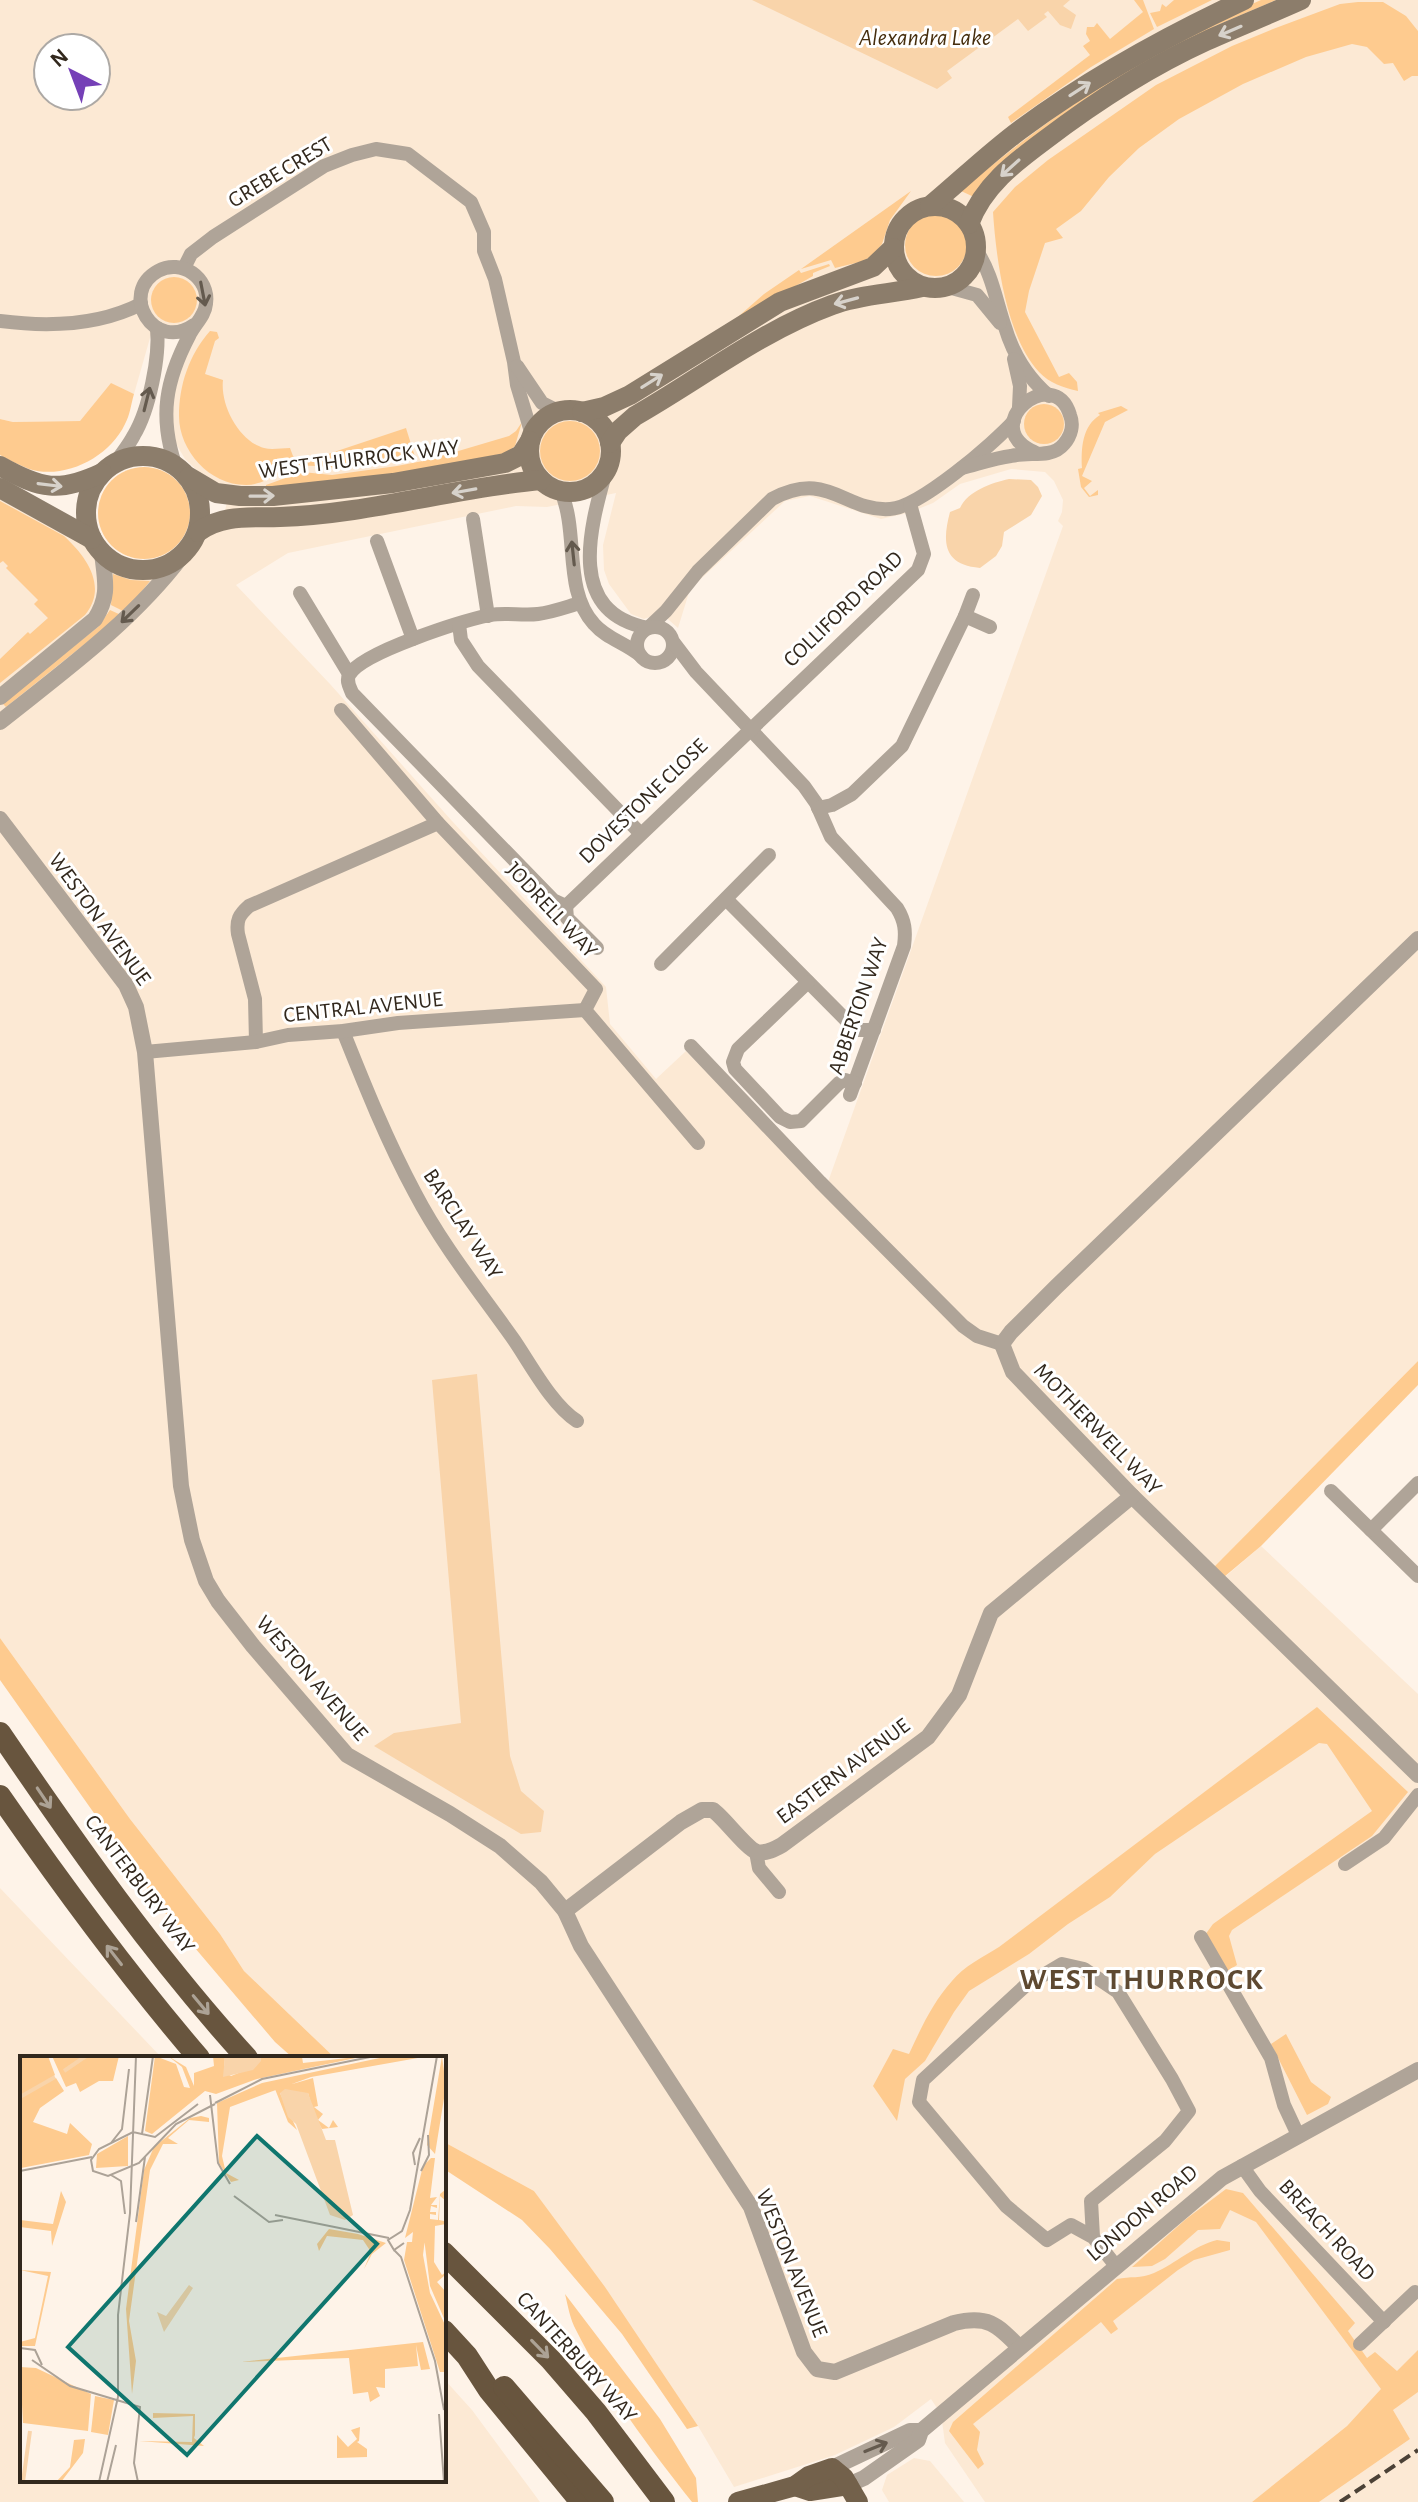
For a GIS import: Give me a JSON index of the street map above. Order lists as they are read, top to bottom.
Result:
{
  "streets": {
    "highway": ["CANTERBURY WAY"],
    "main road": ["WEST THURROCK WAY", "LONDON ROAD"],
    "street": [
      "GREBE CREST",
      "COLLIFORD ROAD",
      "DOVESTONE CLOSE",
      "JODRELL WAY",
      "WESTON AVENUE",
      "ABBERTON WAY",
      "CENTRAL AVENUE",
      "BARCLAY WAY",
      "MOTHERWELL WAY",
      "EASTERN AVENUE",
      "BREACH ROAD"
    ]
  },
  "crossings": [
    ["GREBE CREST", "WEST THURROCK WAY"],
    ["COLLIFORD ROAD", "DOVESTONE CLOSE"],
    ["COLLIFORD ROAD", "ABBERTON WAY"],
    ["DOVESTONE CLOSE", "ABBERTON WAY"],
    ["JODRELL WAY", "CENTRAL AVENUE"],
    ["WESTON AVENUE", "CENTRAL AVENUE"],
    ["WESTON AVENUE", "LONDON ROAD"],
    ["CENTRAL AVENUE", "BARCLAY WAY"],
    ["MOTHERWELL WAY", "EASTERN AVENUE"],
    ["LONDON ROAD", "BREACH ROAD"]
  ],
  "districts": ["WEST THURROCK"],
  "water": ["Alexandra Lake"],
  "north": "top left"
}
